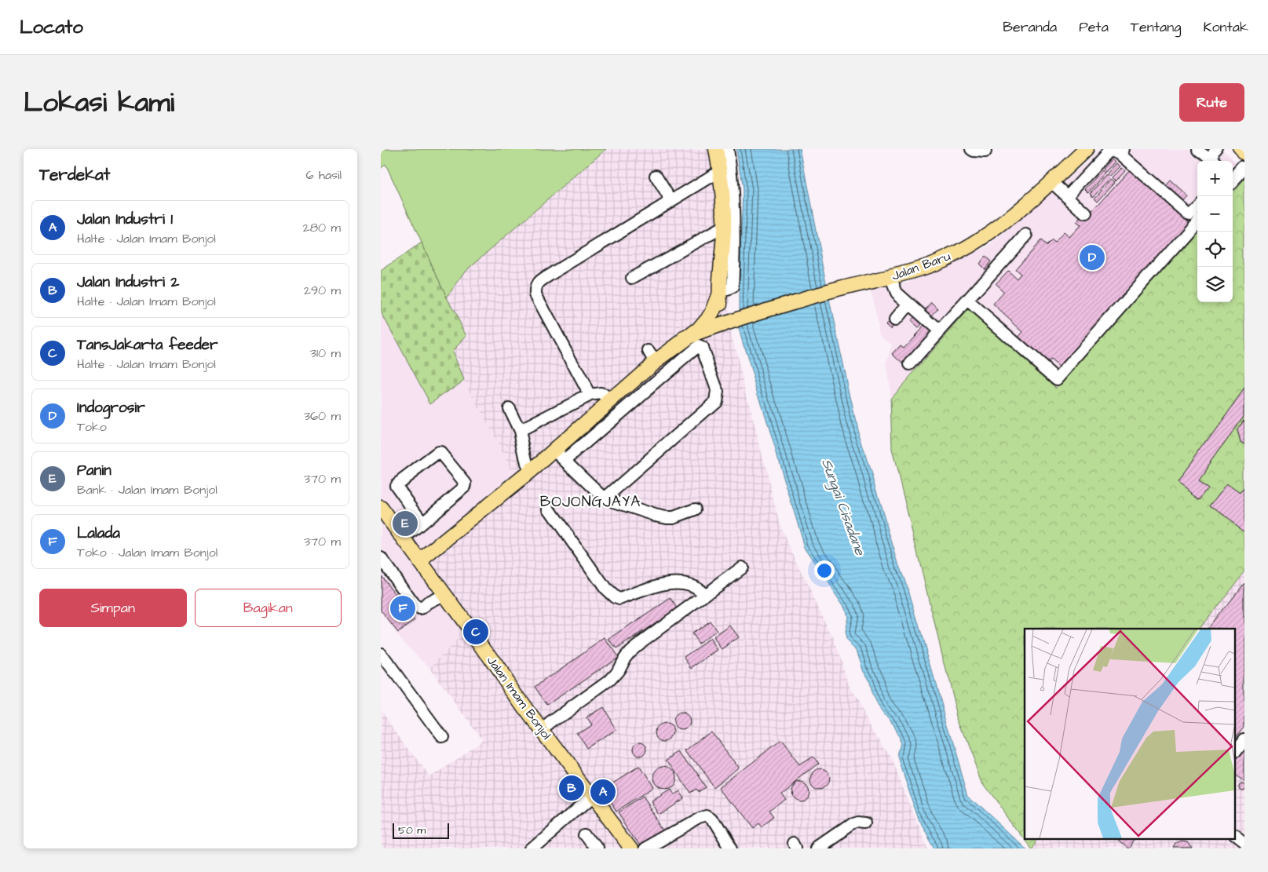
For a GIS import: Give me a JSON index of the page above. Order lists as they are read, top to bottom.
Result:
{
  "streets": {
    "main road": ["Jalan Baru", "Jalan Imam Bonjol"]
  },
  "districts": ["BOJONGJAYA"],
  "water": ["Sungai Cisadane"],
  "scale_bar": "50 m",
  "page": {
    "header": "Locato",
    "nav": [
      "Beranda",
      "Peta",
      "Tentang",
      "Kontak"
    ],
    "title": "Lokasi kami",
    "buttons": [
      "Rute",
      ["Simpan", "Bagikan"]
    ],
    "heading": ["Terdekat", "6 hasil"],
    "map_buttons": ["+", "−"],
    "list": [
      {
        "mark": "A",
        "name": "Jalan Industri 1",
        "note": "Halte · Jalan Imam Bonjol",
        "value": "280 m"
      },
      {
        "mark": "B",
        "name": "Jalan Industri 2",
        "note": "Halte · Jalan Imam Bonjol",
        "value": "290 m"
      },
      {
        "mark": "C",
        "name": "TansJakarta feeder",
        "note": "Halte · Jalan Imam Bonjol",
        "value": "310 m"
      },
      {
        "mark": "D",
        "name": "Indogrosir",
        "note": "Toko",
        "value": "360 m"
      },
      {
        "mark": "E",
        "name": "Panin",
        "note": "Bank · Jalan Imam Bonjol",
        "value": "370 m"
      },
      {
        "mark": "F",
        "name": "Lalada",
        "note": "Toko · Jalan Imam Bonjol",
        "value": "370 m"
      }
    ],
    "pins": [
      "D",
      "E",
      "F",
      "C",
      "B",
      "A"
    ],
    "scale": "50 m"
  }
}
